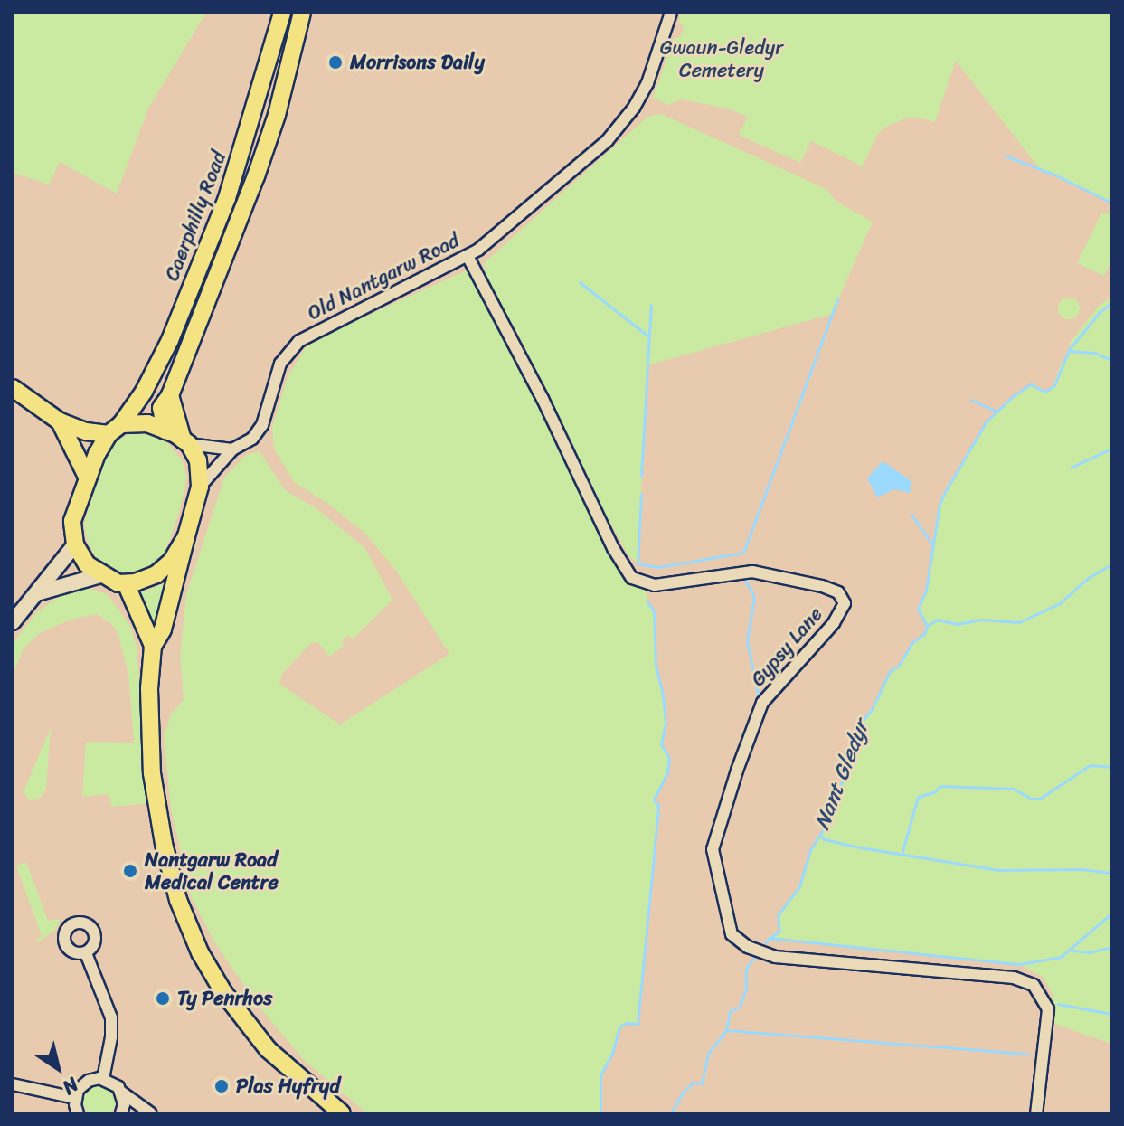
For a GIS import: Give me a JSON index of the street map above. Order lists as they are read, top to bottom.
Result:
{
  "streets": {
    "main road": ["Caerphilly Road"],
    "street": ["Old Nantgarw Road", "Gypsy Lane"]
  },
  "crossings": [
    ["Caerphilly Road", "Old Nantgarw Road"],
    ["Old Nantgarw Road", "Gypsy Lane"]
  ],
  "water": ["Nant Gledyr"],
  "parks": ["Gwaun-Gledyr Cemetery"],
  "places": [
    "Morrisons Daily",
    "Nantgarw Road Medical Centre",
    "Ty Penrhos",
    "Plas Hyfryd"
  ],
  "north": "bottom right"
}
